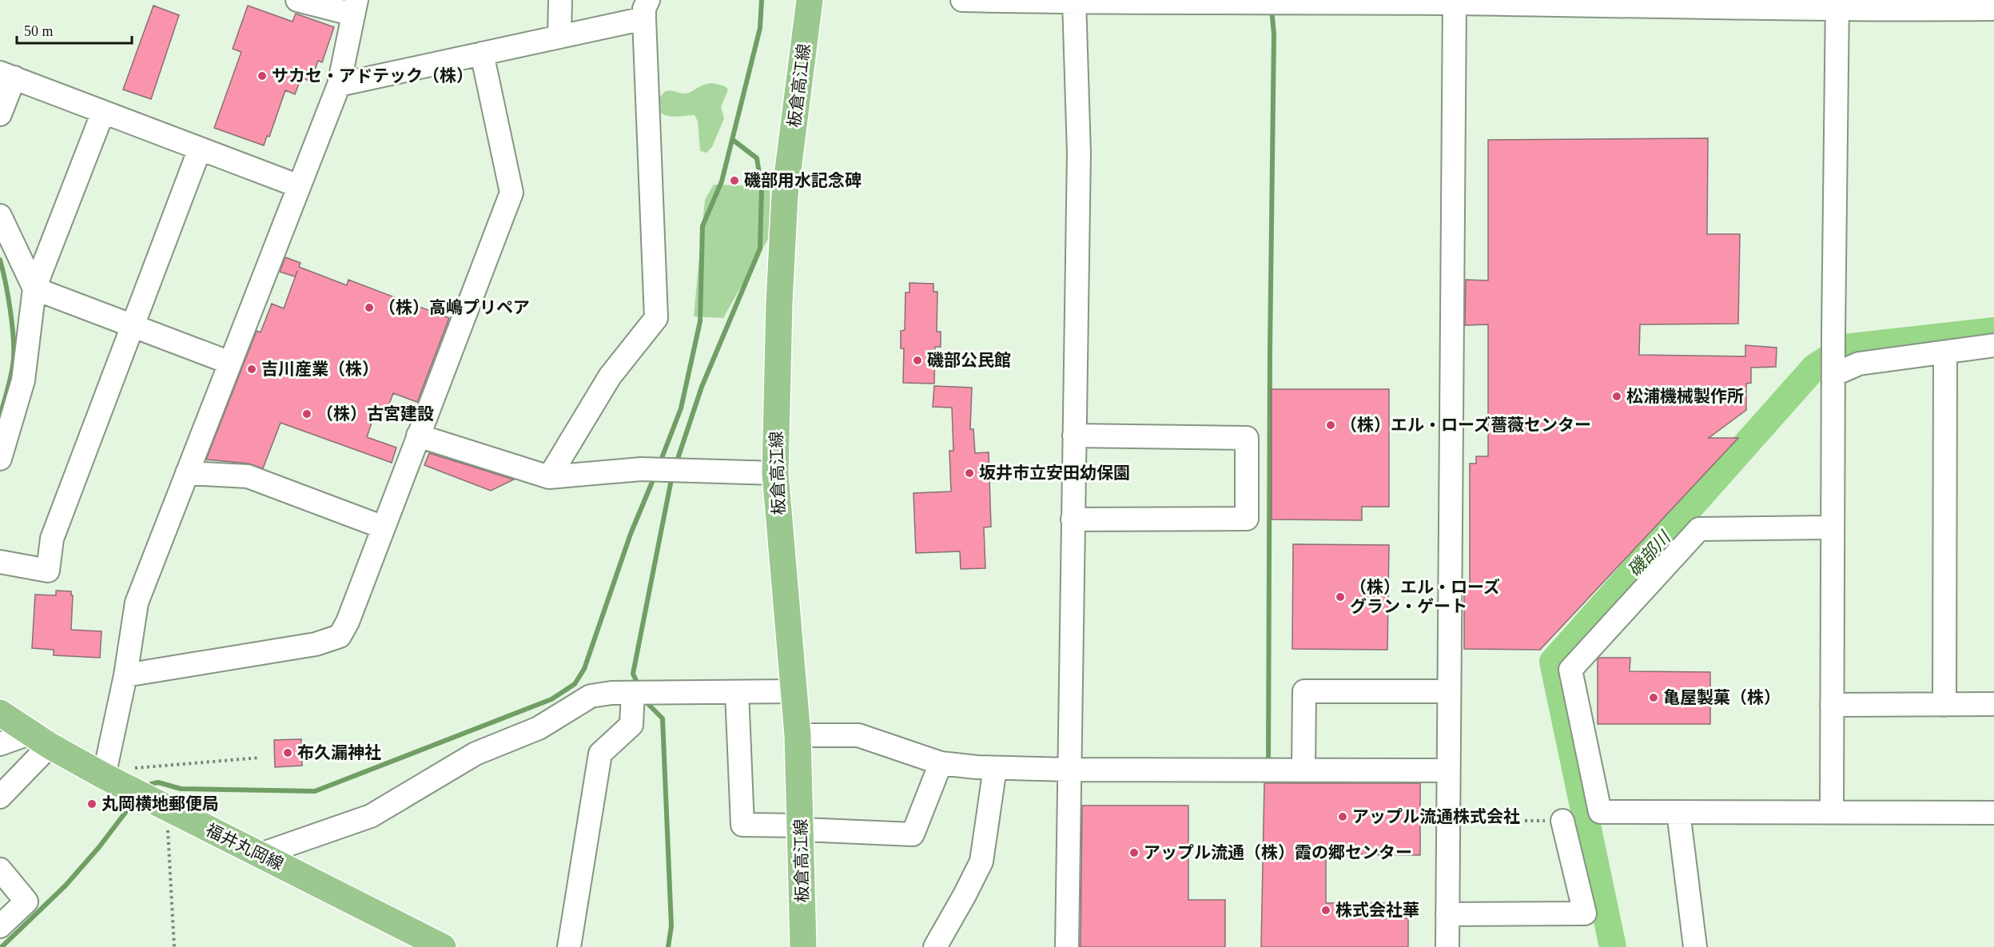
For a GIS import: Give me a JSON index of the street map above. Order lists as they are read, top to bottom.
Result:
{
  "streets": {
    "main road": ["板倉高江線", "福井丸岡線"]
  },
  "water": ["磯部川"],
  "places": [
    "サカセ・アドテック（株）",
    "磯部用水記念碑",
    "（株）高嶋プリペア",
    "磯部公民館",
    "吉川産業（株）",
    "松浦機械製作所",
    "（株）古宮建設",
    "（株）エル・ローズ薔薇センター",
    "坂井市立安田幼保園",
    "（株）エル・ローズ グラン・ゲート",
    "亀屋製菓（株）",
    "布久漏神社",
    "丸岡横地郵便局",
    "アップル流通株式会社",
    "アップル流通（株）霞の郷センター",
    "株式会社華"
  ],
  "scale_bar": "50 m"
}
